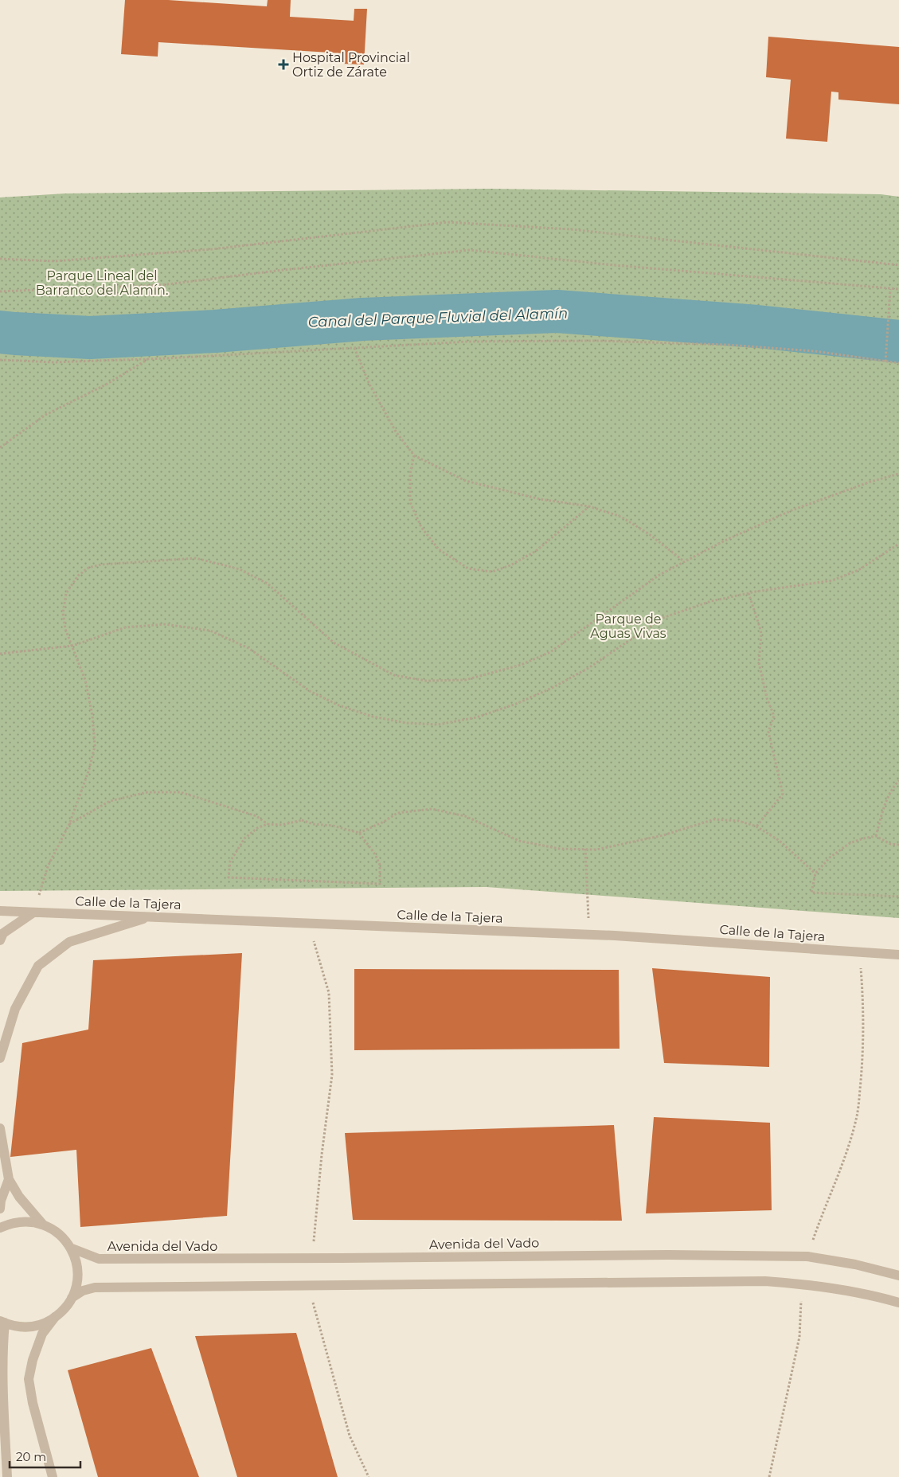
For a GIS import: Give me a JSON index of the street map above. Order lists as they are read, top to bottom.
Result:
{
  "streets": {
    "street": ["Calle de la Tajera", "Avenida del Vado"]
  },
  "water": ["Canal del Parque Fluvial del Alamín"],
  "parks": ["Parque Lineal del Barranco del Alamín.", "Parque de Aguas Vivas"],
  "places": {
    "health": ["Hospital Provincial Ortiz de Zárate"]
  },
  "scale_bar": "20 m"
}
